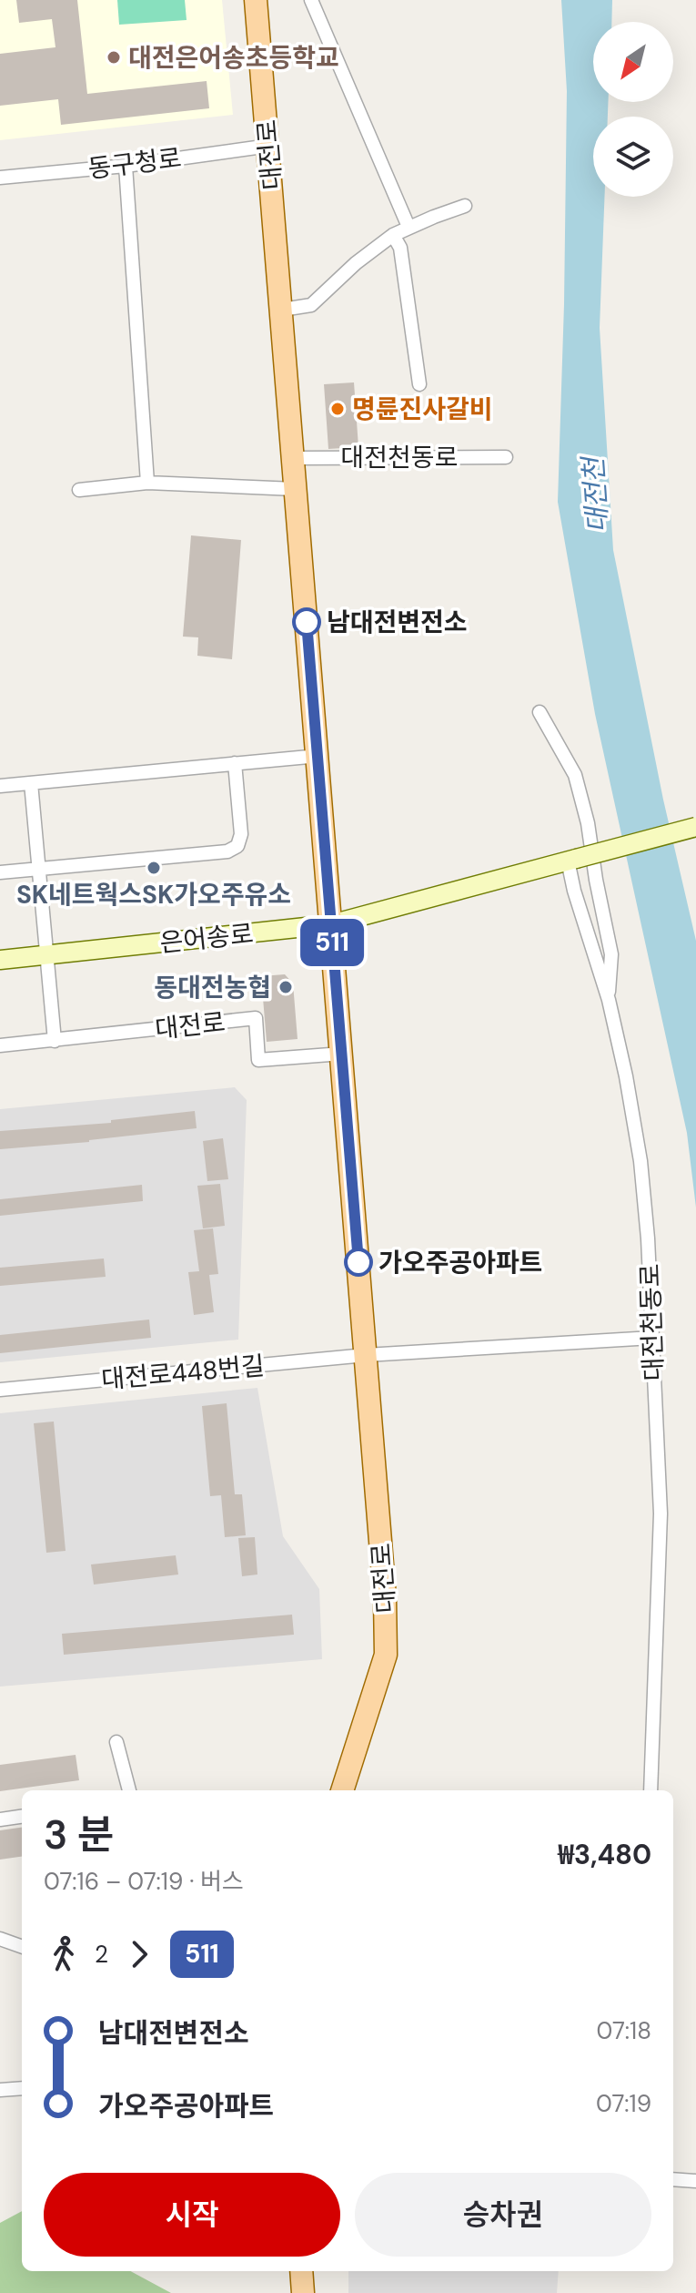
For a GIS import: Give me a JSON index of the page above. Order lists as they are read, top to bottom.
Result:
{
  "streets": {
    "main road": ["대전로", "은어송로"],
    "street": ["동구청로", "대전천동로", "대전로448번길"]
  },
  "crossings": [
    ["대전로", "동구청로"],
    ["대전로", "대전천동로"],
    ["대전로", "은어송로"],
    ["대전로", "대전로448번길"],
    ["대전천동로", "은어송로"]
  ],
  "water": ["대전천"],
  "places": [
    "대전은어송초등학교",
    "명륜진사갈비",
    "남대전변전소",
    "SK네트웍스SK가오주유소",
    "동대전농협",
    "가오주공아파트"
  ],
  "lines": ["bus line 511"],
  "north": "bottom left",
  "page": {
    "on_map": "511",
    "heading": ["3 분", "07:16 – 07:19 · 버스", "₩3,480"],
    "legs": ["2", "511"],
    "list": [
      {
        "name": "남대전변전소",
        "value": "07:18"
      },
      {
        "name": "가오주공아파트",
        "value": "07:19"
      }
    ],
    "buttons": ["시작", "승차권"]
  }
}
